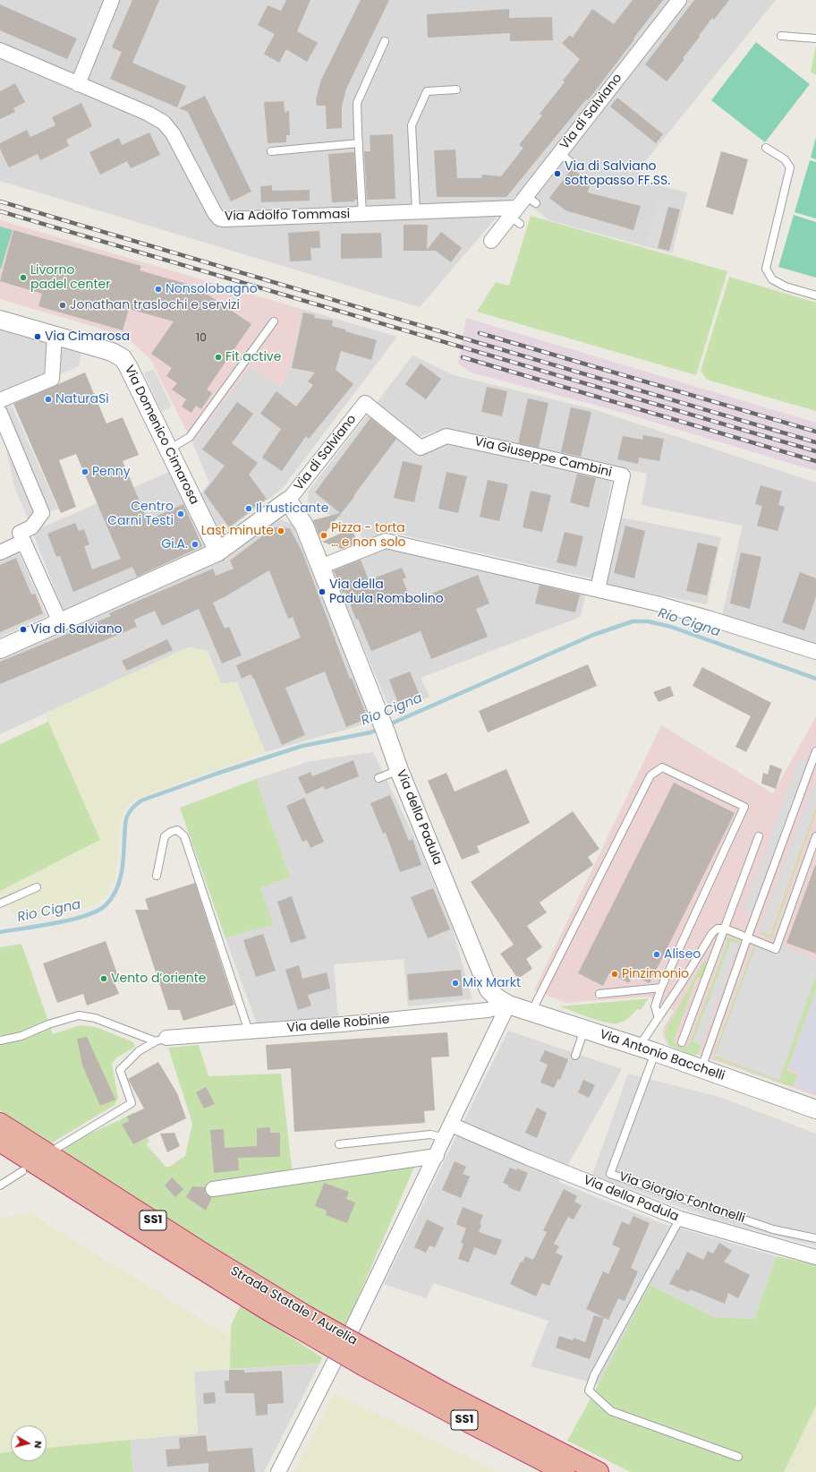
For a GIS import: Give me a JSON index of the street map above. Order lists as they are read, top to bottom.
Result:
{
  "streets": {
    "highway": ["SS1", "Strada Statale 1 Aurelia"],
    "street": [
      "Via di Salviano",
      "Via Adolfo Tommasi",
      "Via Domenico Cimarosa",
      "Via Giuseppe Cambini",
      "Via della Padula",
      "Via delle Robinie",
      "Via Antonio Bacchelli"
    ],
    "lane": ["Via Giorgio Fontanelli"]
  },
  "crossings": [
    ["Via di Salviano", "Via Adolfo Tommasi"],
    ["Via di Salviano", "Via Domenico Cimarosa"],
    ["Via di Salviano", "Via Giuseppe Cambini"],
    ["Via di Salviano", "Via della Padula"],
    ["Via della Padula", "Via delle Robinie"],
    ["Via della Padula", "Via Antonio Bacchelli"],
    ["Via delle Robinie", "Via Antonio Bacchelli"],
    ["Via Antonio Bacchelli", "Via Giorgio Fontanelli"]
  ],
  "water": ["Rio Cigna"],
  "places": [
    "Via di Salviano sottopasso FF.SS.",
    "Livorno padel center",
    "Nonsolobagno",
    "Jonathan traslochi e servizi",
    "Via Cimarosa",
    "Fit active",
    "NaturaSì",
    "Penny",
    "Il rusticante",
    "Centro Carni Testi",
    "Last minute",
    "Pizza - torta … e non solo",
    "Gi.A.",
    "Via della Padula Rombolino",
    "Via di Salviano",
    "Aliseo",
    "Pinzimonio",
    "Vento d’oriente",
    "Mix Markt"
  ],
  "house_numbers": ["10"],
  "north": "right"
}
